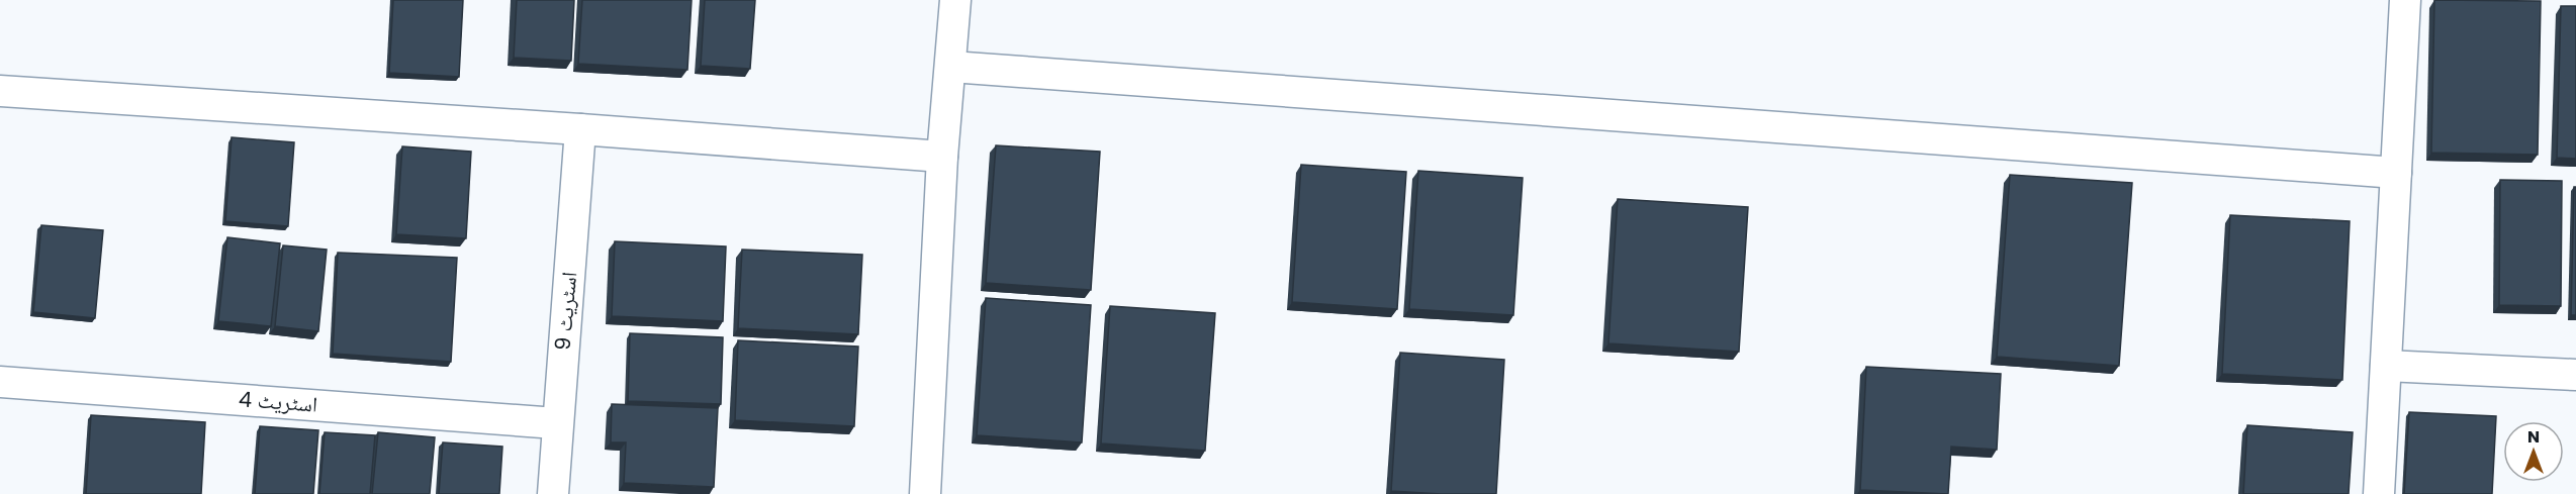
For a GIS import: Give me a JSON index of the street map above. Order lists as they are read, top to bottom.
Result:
{
  "streets": {
    "street": ["اسٹریٹ 9", "اسٹریٹ 4"]
  },
  "crossings": [
    ["اسٹریٹ 9", "اسٹریٹ 4"]
  ],
  "north": "top"
}
